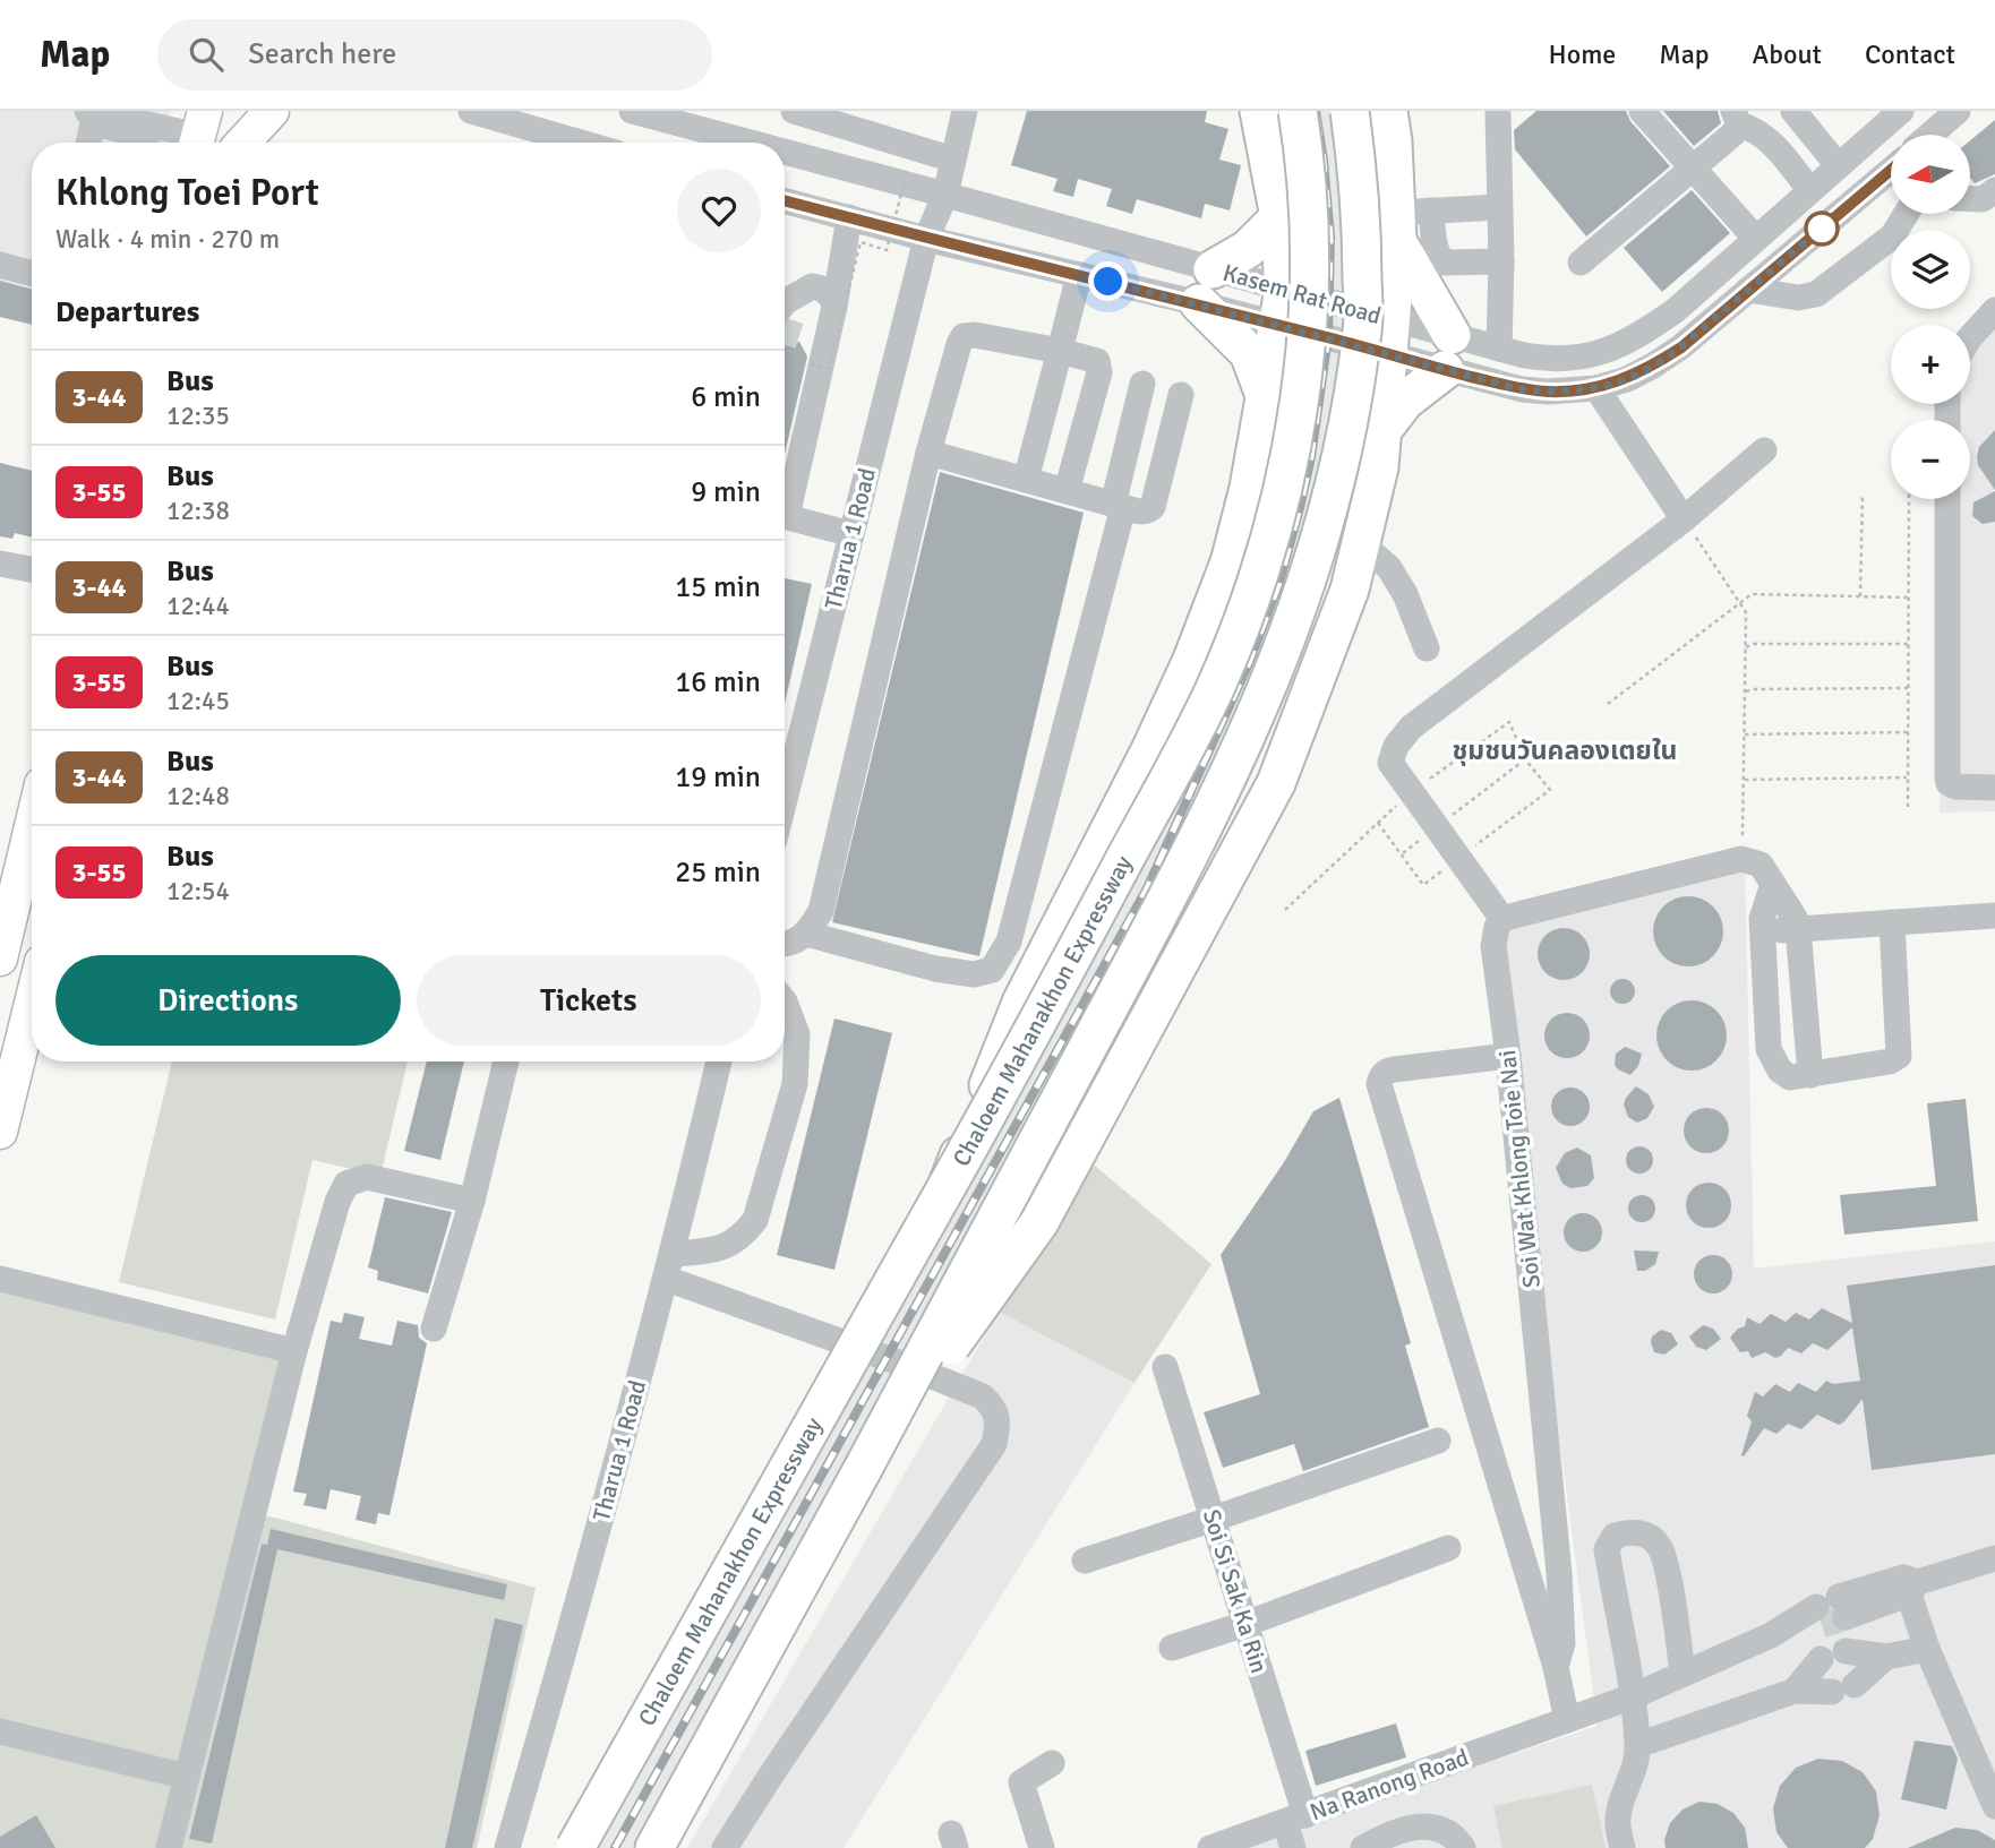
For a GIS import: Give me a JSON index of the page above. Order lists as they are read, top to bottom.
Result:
{
  "streets": {
    "highway": ["Chaloem Mahanakhon Expressway"],
    "street": [
      "Kasem Rat Road",
      "Tharua 1 Road",
      "Soi Wat Khlong Toie Nai",
      "Soi Si Sak Ka Rin",
      "Na Ranong Road"
    ]
  },
  "crossings": [
    ["Kasem Rat Road", "Tharua 1 Road"],
    ["Soi Si Sak Ka Rin", "Na Ranong Road"]
  ],
  "districts": ["ชุมชนวันคลองเตยใน"],
  "lines": ["bus line 3-44"],
  "north": "left",
  "page": {
    "header": "Map",
    "search": "Search here",
    "nav": [
      "Home",
      "Map",
      "About",
      "Contact"
    ],
    "map_buttons": ["+", "−"],
    "heading": [
      ["Khlong Toei Port", "Walk · 4 min · 270 m"],
      "Departures"
    ],
    "list": [
      {
        "mark": "3-44",
        "name": "Bus",
        "note": "12:35",
        "value": "6 min"
      },
      {
        "mark": "3-55",
        "name": "Bus",
        "note": "12:38",
        "value": "9 min"
      },
      {
        "mark": "3-44",
        "name": "Bus",
        "note": "12:44",
        "value": "15 min"
      },
      {
        "mark": "3-55",
        "name": "Bus",
        "note": "12:45",
        "value": "16 min"
      },
      {
        "mark": "3-44",
        "name": "Bus",
        "note": "12:48",
        "value": "19 min"
      },
      {
        "mark": "3-55",
        "name": "Bus",
        "note": "12:54",
        "value": "25 min"
      }
    ],
    "buttons": ["Directions", "Tickets"]
  }
}
